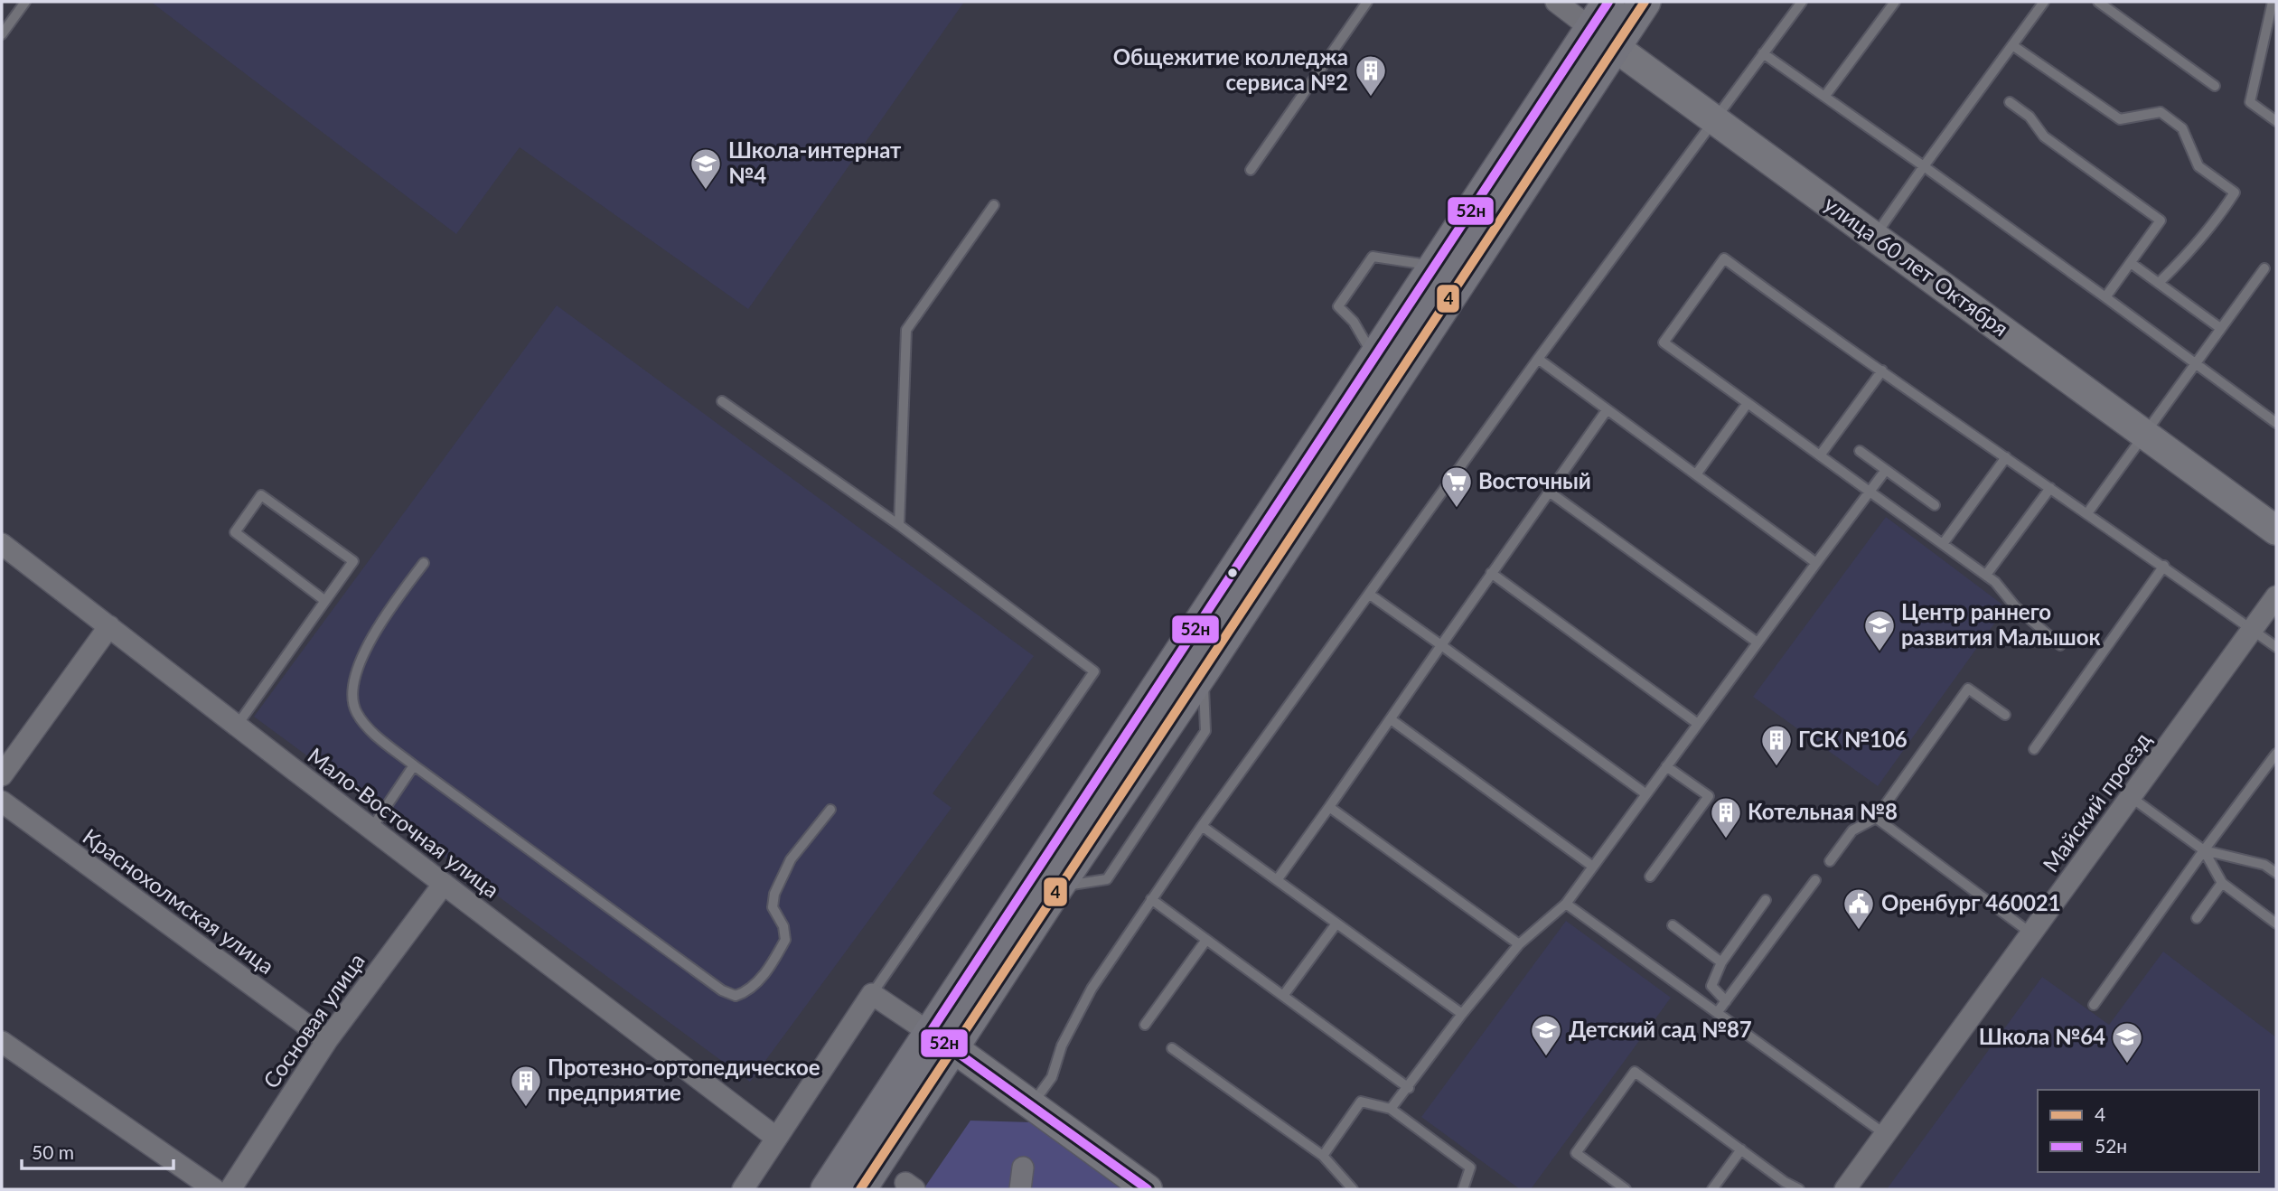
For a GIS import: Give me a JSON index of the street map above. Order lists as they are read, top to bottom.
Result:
{
  "streets": {
    "main road": ["улица 60 лет Октября"],
    "street": [
      "Майский проезд",
      "Мало-Восточная улица",
      "Краснохолмская улица",
      "Сосновая улица"
    ]
  },
  "crossings": [
    ["Мало-Восточная улица", "Сосновая улица"],
    ["Краснохолмская улица", "Сосновая улица"]
  ],
  "places": {
    "building": [
      "Общежитие колледжа сервиса №2",
      "ГСК №106",
      "Котельная №8",
      "Протезно-ортопедическое предприятие"
    ],
    "school or university": [
      "Школа-интернат №4",
      "Центр раннего развития Малышок",
      "Детский сад №87",
      "Школа №64"
    ],
    "supermarket": ["Восточный"],
    "public building": ["Оренбург 460021"]
  },
  "lines": ["transit line 4", "transit line 52н"],
  "legend": ["4", "52н"],
  "scale_bar": "50 m"
}
